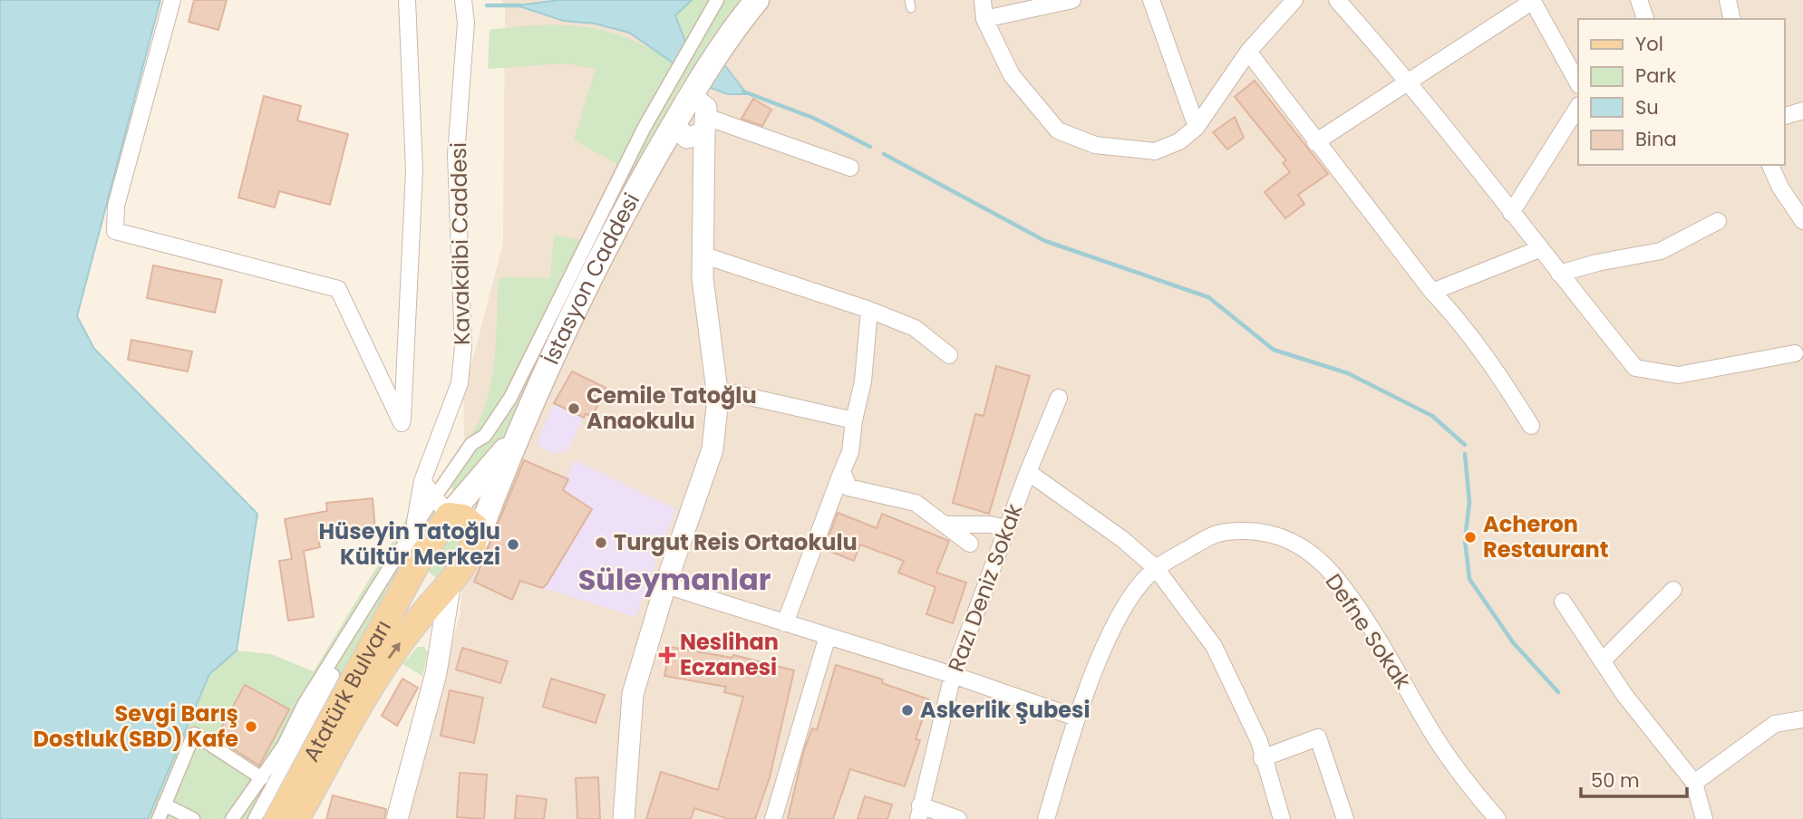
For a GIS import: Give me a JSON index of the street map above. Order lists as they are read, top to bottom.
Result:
{
  "streets": {
    "main road": ["İstasyon Caddesi", "Atatürk Bulvarı"],
    "street": ["Kavakdibi Caddesi", "Razı Deniz Sokak", "Defne Sokak"]
  },
  "crossings": [
    ["Kavakdibi Caddesi", "Atatürk Bulvarı"],
    ["İstasyon Caddesi", "Atatürk Bulvarı"]
  ],
  "districts": ["Süleymanlar"],
  "places": {
    "other": [
      "Cemile Tatoğlu Anaokulu",
      "Acheron Restaurant",
      "Turgut Reis Ortaokulu",
      "Hüseyin Tatoğlu Kültür Merkezi",
      "Askerlik Şubesi",
      "Sevgi Barış Dostluk(SBD) Kafe"
    ],
    "health": ["Neslihan Eczanesi"]
  },
  "legend": [
    "Yol",
    "Park",
    "Su",
    "Bina"
  ],
  "scale_bar": "50 m"
}
